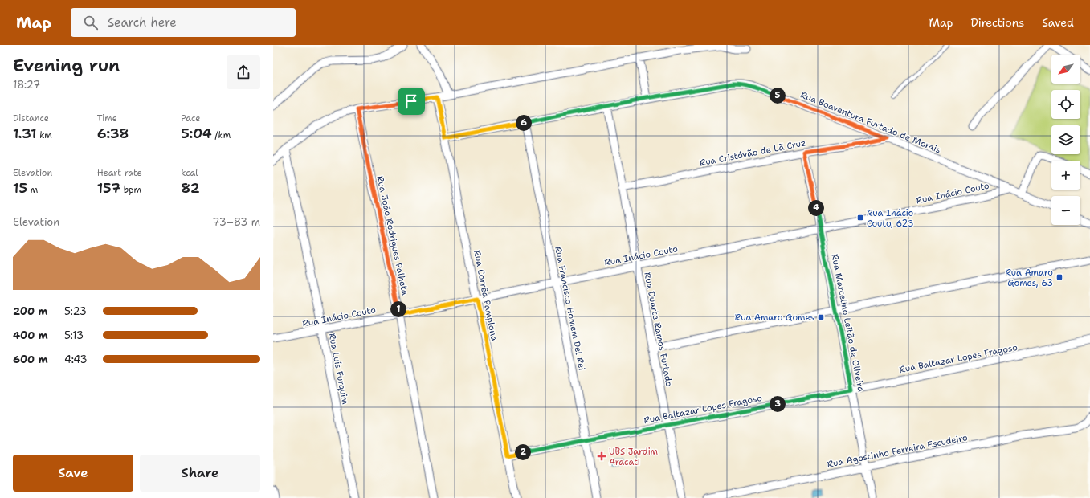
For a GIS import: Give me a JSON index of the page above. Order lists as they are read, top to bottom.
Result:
{
  "streets": {
    "street": [
      "Rua Boaventura Furtado de Morais",
      "Rua Cristóvão de Lã Cruz",
      "Rua Inácio Couto",
      "Rua João Rodrigues Palheta",
      "Rua Corrêa Pamplona",
      "Rua Francisco Homem Del Rei",
      "Rua Marcelino Leitão de Oliveira",
      "Rua Duarte Ramos Furtado",
      "Rua Baltazar Lopes Fragoso",
      "Rua Luís Furquim",
      "Rua Agostinho Ferreira Escudeiro"
    ]
  },
  "crossings": [
    ["Rua Boaventura Furtado de Morais", "Rua Cristóvão de Lã Cruz"],
    ["Rua Boaventura Furtado de Morais", "Rua Inácio Couto"],
    ["Rua Boaventura Furtado de Morais", "Rua Corrêa Pamplona"],
    ["Rua Boaventura Furtado de Morais", "Rua Francisco Homem Del Rei"],
    ["Rua Boaventura Furtado de Morais", "Rua Duarte Ramos Furtado"],
    ["Rua Cristóvão de Lã Cruz", "Rua Marcelino Leitão de Oliveira"],
    ["Rua Cristóvão de Lã Cruz", "Rua Duarte Ramos Furtado"],
    ["Rua Inácio Couto", "Rua João Rodrigues Palheta"],
    ["Rua Inácio Couto", "Rua Corrêa Pamplona"],
    ["Rua Inácio Couto", "Rua Francisco Homem Del Rei"],
    ["Rua Inácio Couto", "Rua Marcelino Leitão de Oliveira"],
    ["Rua Inácio Couto", "Rua Duarte Ramos Furtado"],
    ["Rua Inácio Couto", "Rua Luís Furquim"],
    ["Rua Corrêa Pamplona", "Rua Baltazar Lopes Fragoso"],
    ["Rua Francisco Homem Del Rei", "Rua Baltazar Lopes Fragoso"],
    ["Rua Marcelino Leitão de Oliveira", "Rua Baltazar Lopes Fragoso"],
    ["Rua Marcelino Leitão de Oliveira", "Rua Agostinho Ferreira Escudeiro"],
    ["Rua Duarte Ramos Furtado", "Rua Baltazar Lopes Fragoso"]
  ],
  "places": {
    "transit": ["Rua Inácio Couto, 623", "Rua Amaro Gomes, 63", "Rua Amaro Gomes"],
    "health": ["UBS Jardim Aracati"]
  },
  "north": "bottom left",
  "page": {
    "header": "Map",
    "search": "Search here",
    "nav": ["Map", "Directions", "Saved"],
    "heading": ["Evening run", "18:27"],
    "map_buttons": ["+", "−"],
    "pins": [
      "5",
      "6",
      "4",
      "1",
      "3",
      "2"
    ],
    "stats": [
      ["Distance", "1.31 km"],
      ["Time", "6:38"],
      ["Pace", "5:04 /km"],
      ["Elevation", "15 m"],
      ["Heart rate", "157 bpm"],
      ["kcal", "82"]
    ],
    "chart": ["Elevation", "73–83 m"],
    "list": [
      {
        "name": "200 m",
        "note": "5:23"
      },
      {
        "name": "400 m",
        "note": "5:13"
      },
      {
        "name": "600 m",
        "note": "4:43"
      }
    ],
    "buttons": ["Save", "Share"]
  }
}
